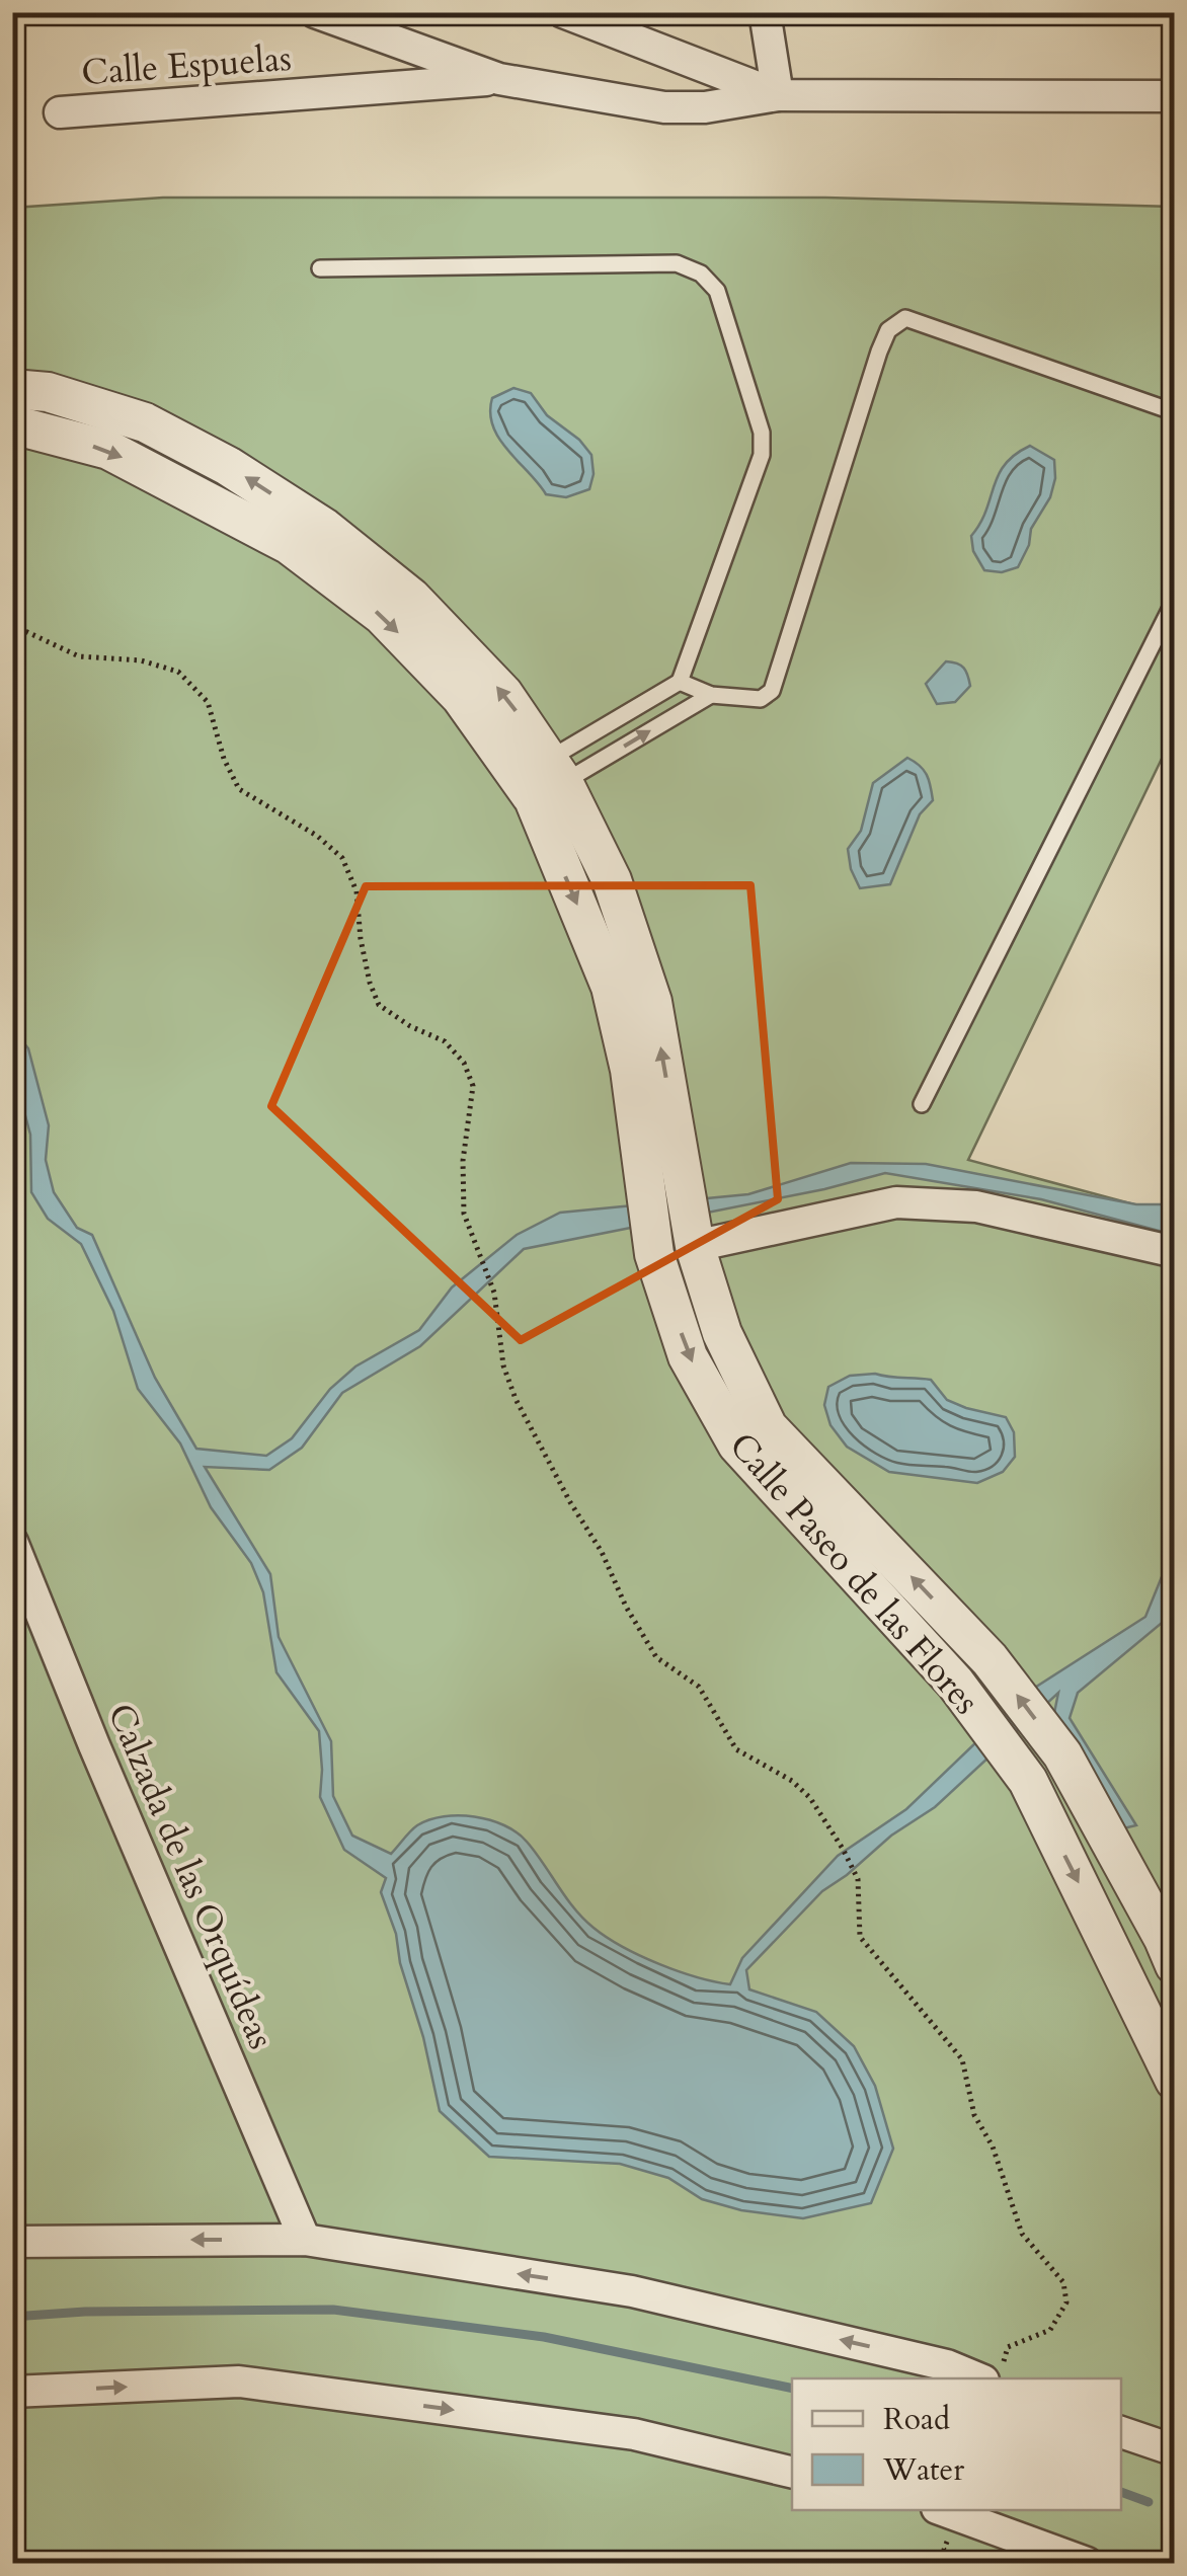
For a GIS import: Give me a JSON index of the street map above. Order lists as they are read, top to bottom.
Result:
{
  "streets": {
    "street": ["Calle Espuelas", "Calle Paseo de las Flores", "Calzada de las Orquídeas"]
  },
  "legend": ["Road", "Water"]
}
